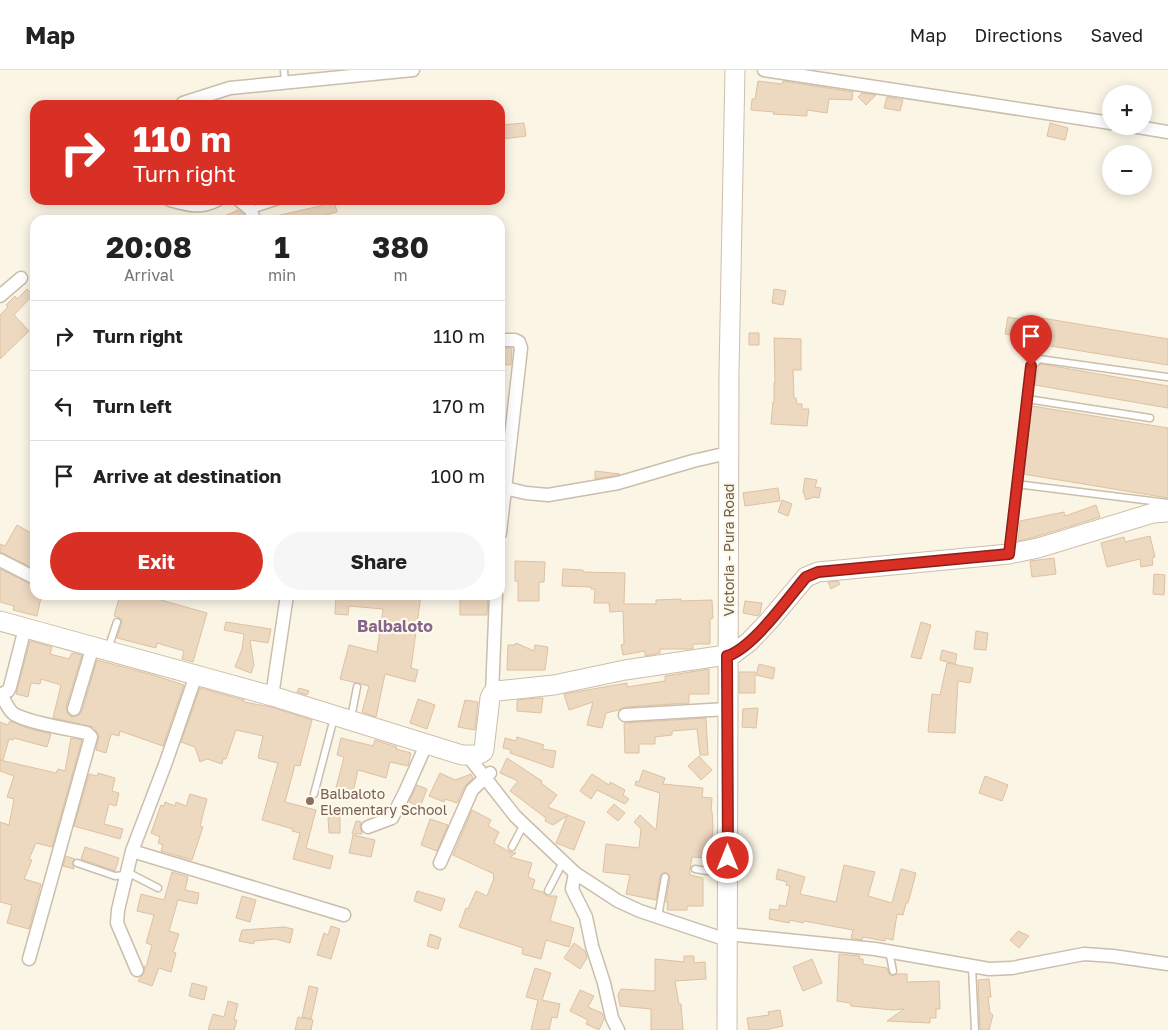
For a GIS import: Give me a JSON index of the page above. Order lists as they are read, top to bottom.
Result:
{
  "streets": {
    "street": ["Victoria - Pura Road"]
  },
  "districts": ["Balbaloto"],
  "places": ["Balbaloto Elementary School"],
  "page": {
    "header": "Map",
    "nav": ["Map", "Directions", "Saved"],
    "map_buttons": ["+", "−"],
    "turn": ["110 m", "Turn right"],
    "eta": [
      "20:08",
      "Arrival",
      "1",
      "min",
      "380",
      "m"
    ],
    "list": [
      {
        "name": "Turn right",
        "value": "110 m"
      },
      {
        "name": "Turn left",
        "value": "170 m"
      },
      {
        "name": "Arrive at destination",
        "value": "100 m"
      }
    ],
    "buttons": ["Exit", "Share"]
  }
}
